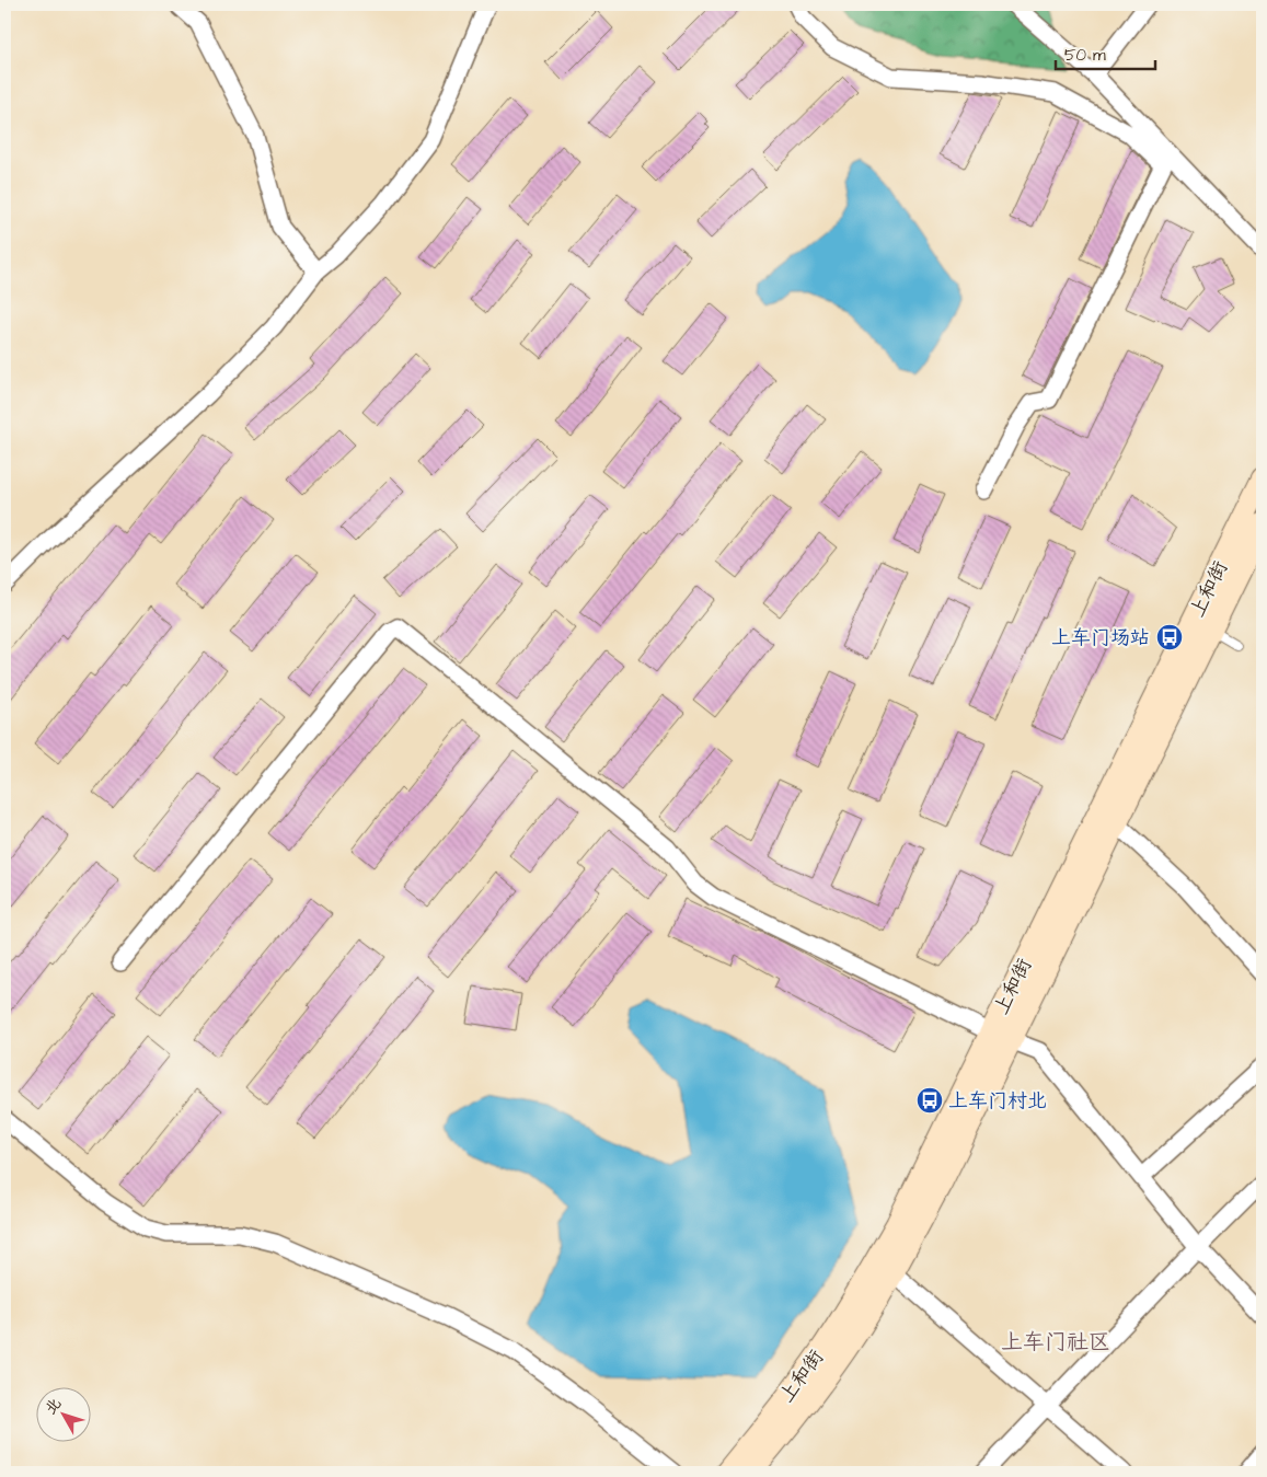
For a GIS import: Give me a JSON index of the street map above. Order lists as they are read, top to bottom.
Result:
{
  "streets": {
    "street": ["上和街"]
  },
  "districts": ["上车门社区"],
  "places": {
    "bus stop": ["上车门场站", "上车门村北"]
  },
  "scale_bar": "50 m",
  "north": "top left"
}
